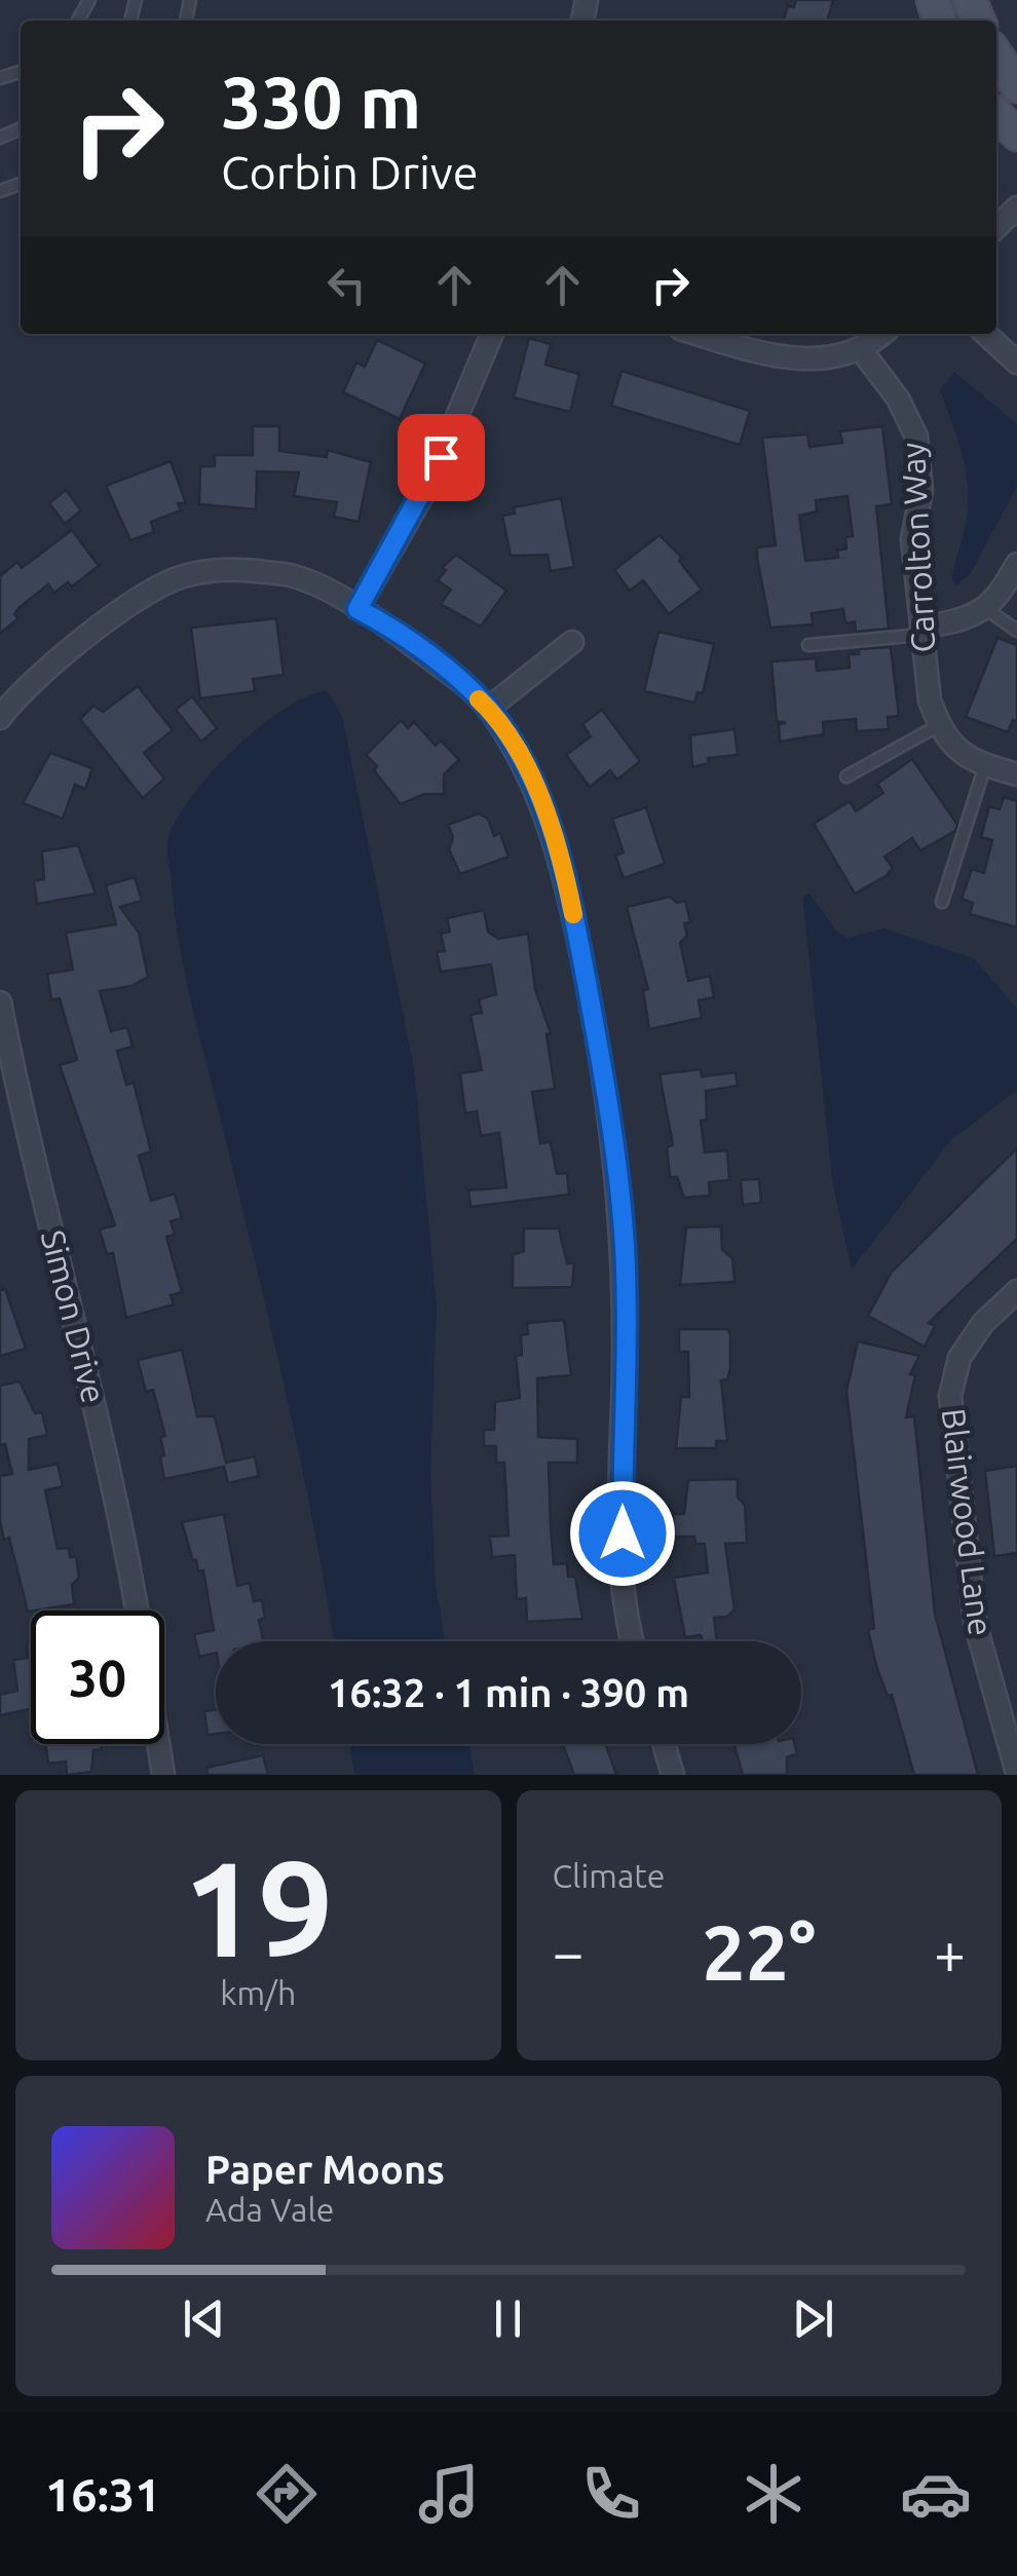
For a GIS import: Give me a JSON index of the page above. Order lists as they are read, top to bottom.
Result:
{
  "streets": {
    "street": ["Carrolton Way", "Simon Drive", "Blairwood Lane"]
  },
  "page": {
    "turn": ["330 m", "Corbin Drive"],
    "limit": "30",
    "trip": "16:32 · 1 min · 390 m",
    "tile": [
      ["19", "km/h"],
      "Climate"
    ],
    "heat": ["−", "22°", "+"],
    "song": ["Paper Moons", "Ada Vale"],
    "tabs": "16:31"
  }
}
